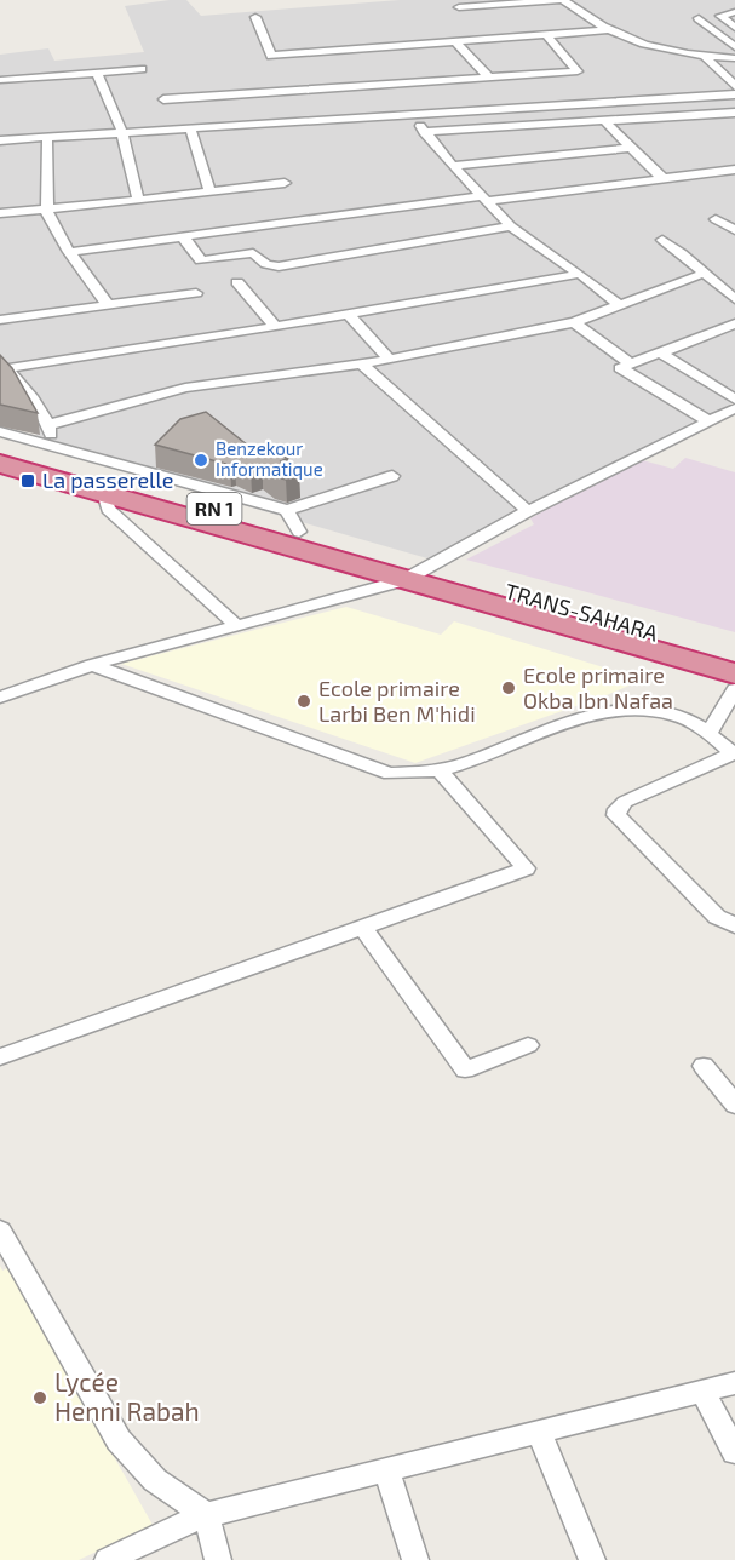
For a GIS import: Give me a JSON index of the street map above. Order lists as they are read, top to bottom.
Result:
{
  "streets": {
    "highway": ["RN 1", "TRANS-SAHARA"]
  },
  "crossings": [
    ["RN 1", "TRANS-SAHARA"]
  ],
  "places": {
    "other": [
      "Benzekour Informatique",
      "Ecole primaire Okba Ibn Nafaa",
      "Ecole primaire Larbi Ben M'hidi",
      "Lycée Henni Rabah"
    ],
    "transit": ["La passerelle"]
  }
}
